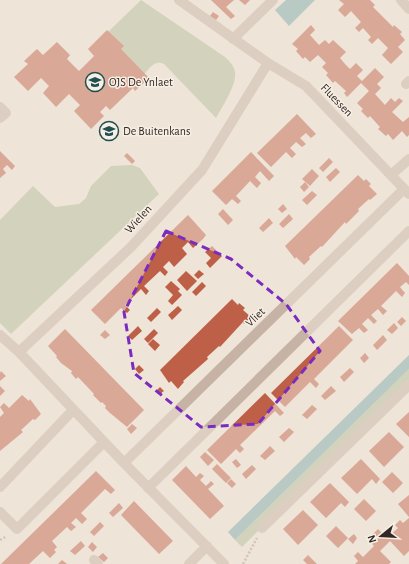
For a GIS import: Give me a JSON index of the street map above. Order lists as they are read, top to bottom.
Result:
{
  "streets": {
    "street": ["Fluessen", "Wielen", "Vliet"]
  },
  "crossings": [
    ["Fluessen", "Wielen"],
    ["Fluessen", "Vliet"]
  ],
  "places": {
    "school or university": ["OJS De Ynlaet", "De Buitenkans"]
  },
  "north": "left"
}
